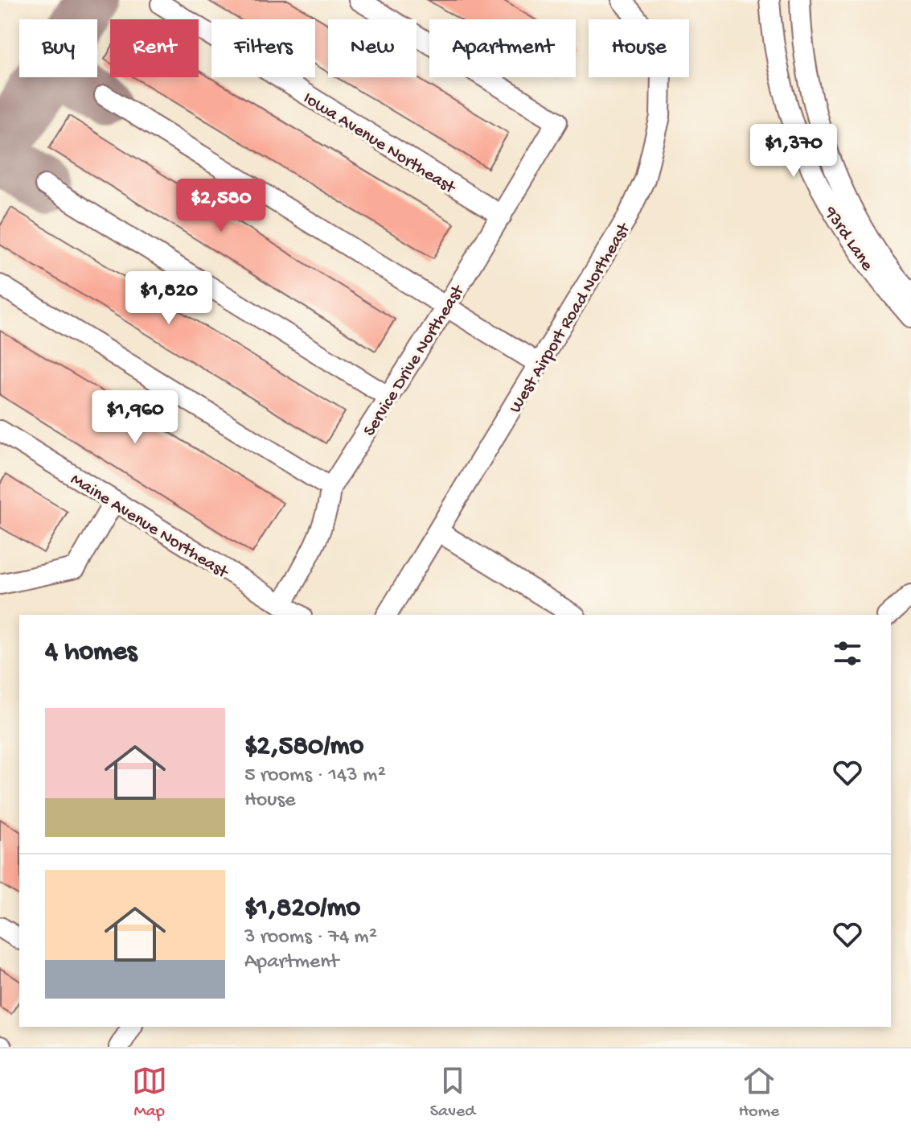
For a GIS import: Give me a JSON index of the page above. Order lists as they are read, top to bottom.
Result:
{
  "streets": {
    "street": [
      "Iowa Avenue Northeast",
      "93rd Lane",
      "West Airport Road Northeast",
      "Service Drive Northeast",
      "Maine Avenue Northeast"
    ]
  },
  "crossings": [
    ["Iowa Avenue Northeast", "Service Drive Northeast"],
    ["Service Drive Northeast", "Maine Avenue Northeast"]
  ],
  "page": {
    "chip": [
      "Buy",
      "Rent",
      "Filters",
      "New",
      "Apartment",
      "House"
    ],
    "price": [
      "$1,370",
      "$2,580",
      "$1,820",
      "$1,960"
    ],
    "heading": "4 homes",
    "list": [
      {
        "name": "$2,580/mo",
        "note": "5 rooms · 143 m² · House"
      },
      {
        "name": "$1,820/mo",
        "note": "3 rooms · 74 m² · Apartment"
      }
    ],
    "tabs": ["Map", "Saved", "Home"]
  }
}
